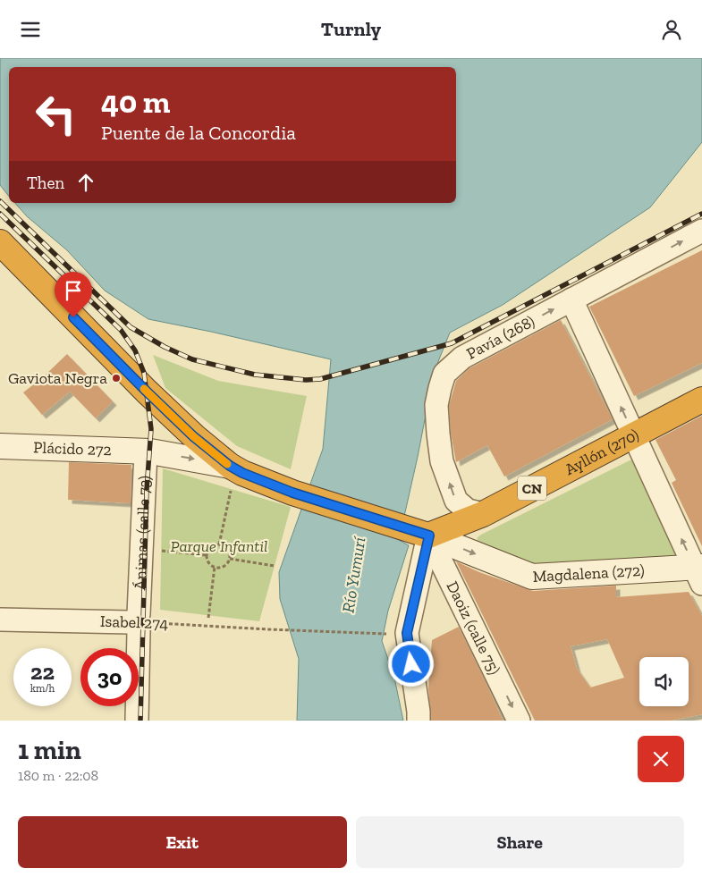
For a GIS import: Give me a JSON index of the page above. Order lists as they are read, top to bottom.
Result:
{
  "streets": {
    "highway": ["Ayllón (270)", "CN"],
    "main road": ["Plácido 272", "Magdalena (272)"],
    "street": [
      "Pavía (268)",
      "Ánimas (calle 73)",
      "Isabel 274",
      "Daoiz (calle 75)"
    ]
  },
  "crossings": [
    ["Pavía (268)", "Ayllón (270)"],
    ["Plácido 272", "Ánimas (calle 73)"],
    ["Ayllón (270)", "Magdalena (272)"],
    ["Ayllón (270)", "Daoiz (calle 75)"],
    ["Ánimas (calle 73)", "Isabel 274"],
    ["Magdalena (272)", "Daoiz (calle 75)"]
  ],
  "one_way": ["Plácido 272", "Magdalena (272)", "Daoiz (calle 75)"],
  "water": ["Río Yumurí"],
  "parks": ["Parque Infantil"],
  "places": ["Gaviota Negra"],
  "page": {
    "header": "Turnly",
    "turn": ["40 m", "Puente de la Concordia"],
    "then": "Then",
    "speed": "22 km/h",
    "limit": "30",
    "heading": ["1 min", "180 m · 22:08"],
    "buttons": ["Exit", "Share"]
  }
}
